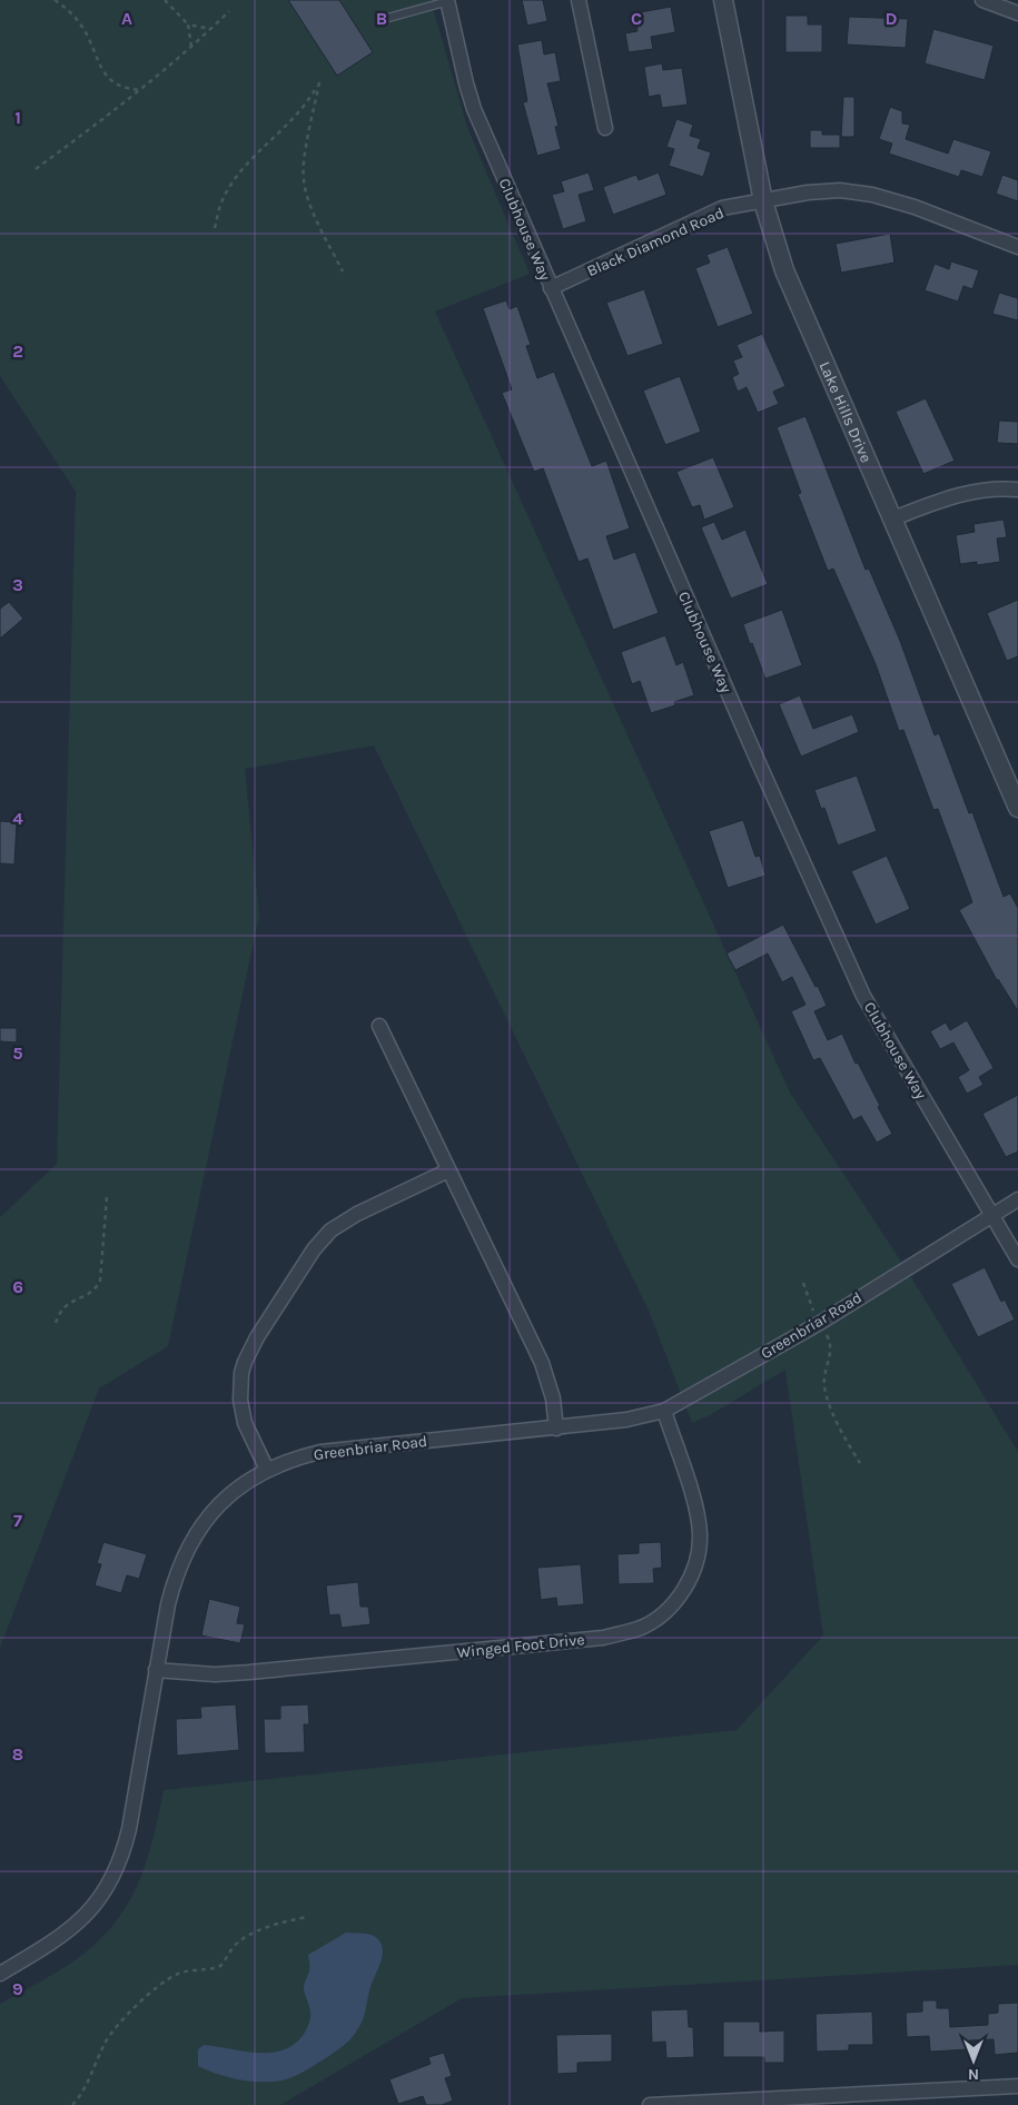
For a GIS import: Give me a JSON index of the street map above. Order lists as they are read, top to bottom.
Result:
{
  "streets": {
    "street": [
      "Clubhouse Way",
      "Black Diamond Road",
      "Lake Hills Drive",
      "Greenbriar Road",
      "Winged Foot Drive"
    ]
  },
  "crossings": [
    ["Clubhouse Way", "Black Diamond Road"],
    ["Clubhouse Way", "Greenbriar Road"],
    ["Black Diamond Road", "Lake Hills Drive"],
    ["Greenbriar Road", "Winged Foot Drive"]
  ],
  "north": "bottom",
  "grid": {
    "columns": [
      "A",
      "B",
      "C",
      "D"
    ],
    "rows": [
      "1",
      "2",
      "3",
      "4",
      "5",
      "6",
      "7",
      "8",
      "9"
    ]
  }
}
